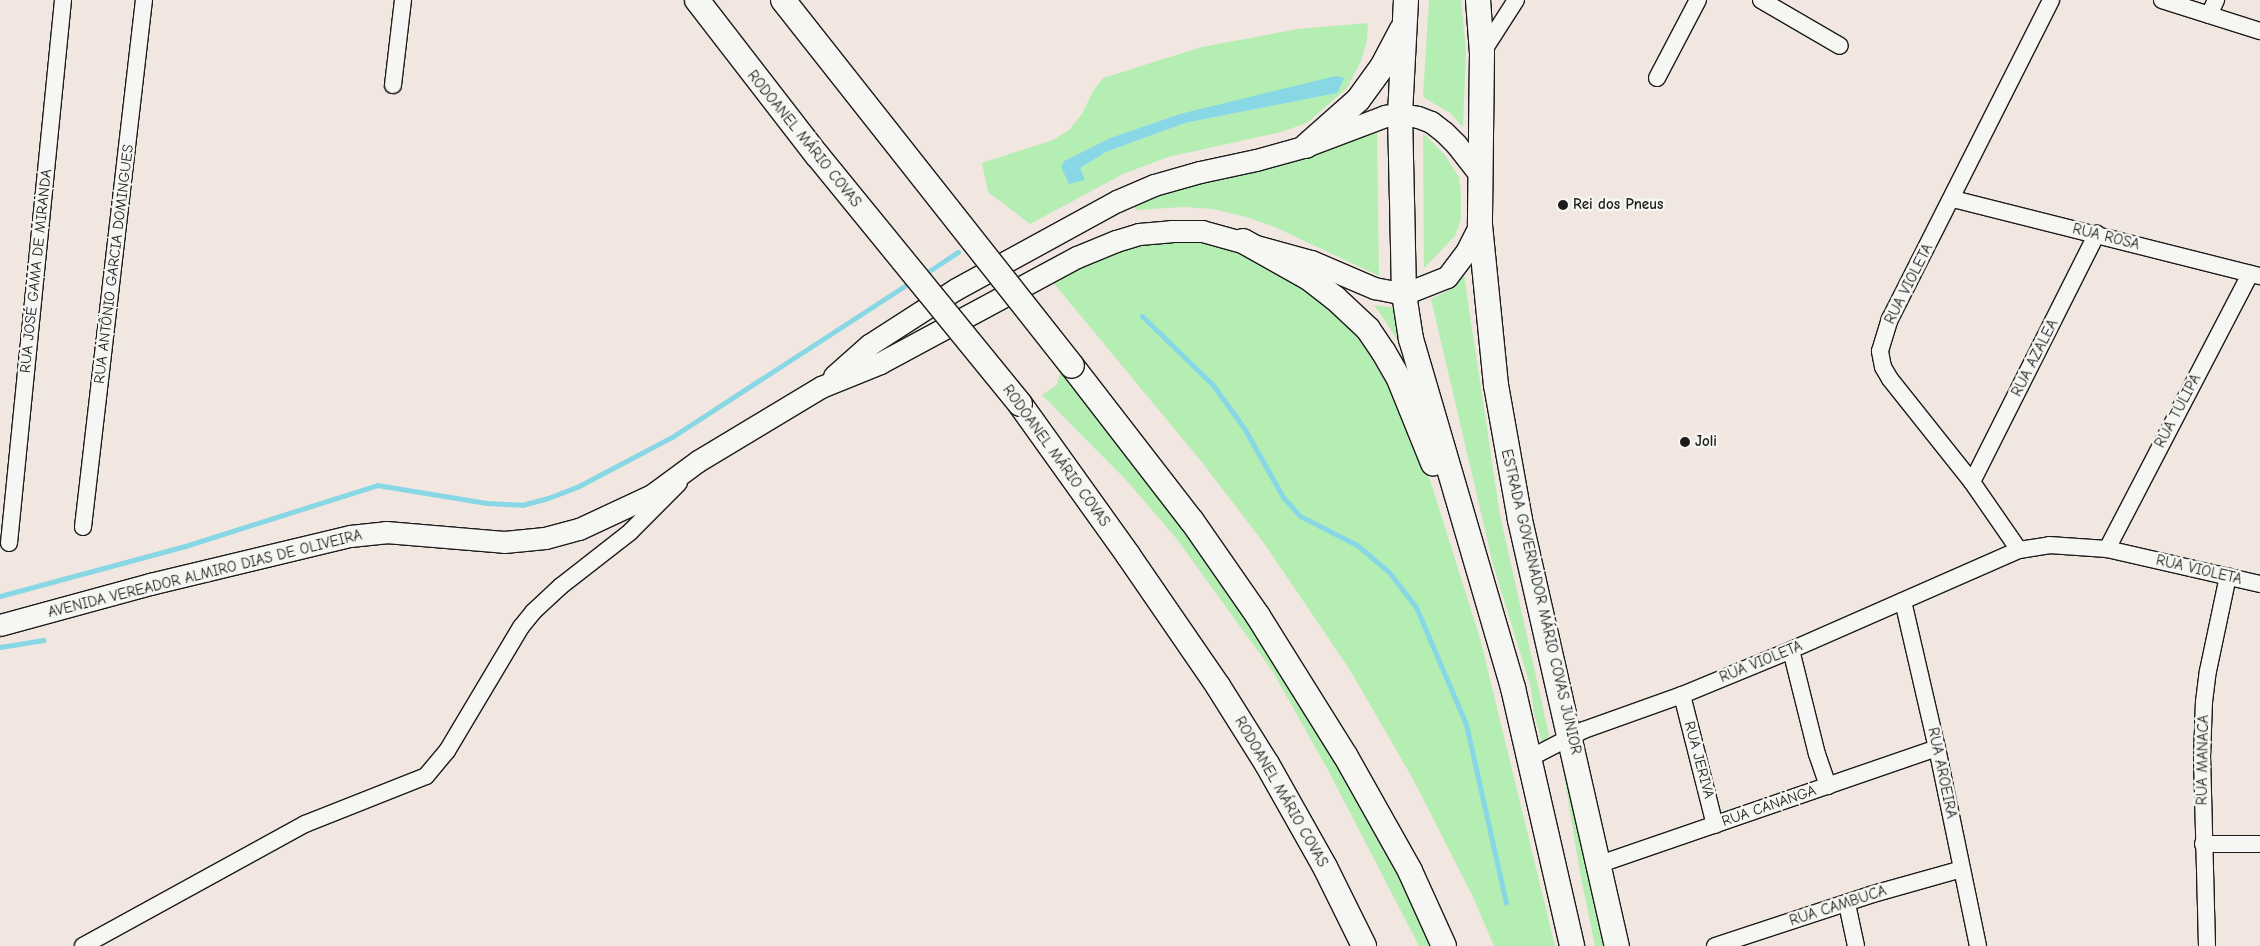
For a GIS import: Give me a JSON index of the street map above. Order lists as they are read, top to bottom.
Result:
{
  "streets": {
    "highway": ["RODOANEL MÁRIO COVAS", "ESTRADA GOVERNADOR MÁRIO COVAS JÚNIOR"],
    "main road": ["AVENIDA VEREADOR ALMIRO DIAS DE OLIVEIRA"],
    "street": [
      "RUA ROSA",
      "RUA ANTÔNIO GARCIA DOMINGUES",
      "RUA JOSÉ GAMA DE MIRANDA",
      "RUA VIOLETA",
      "RUA AZALEA",
      "RUA TULIPA",
      "RUA JERIVA",
      "RUA MANACA",
      "RUA AROEIRA",
      "RUA CANANGA",
      "RUA CAMBUCA"
    ]
  },
  "crossings": [
    ["RUA ROSA", "RUA VIOLETA"],
    ["RUA ROSA", "RUA AZALEA"],
    ["RUA ROSA", "RUA TULIPA"],
    ["RUA VIOLETA", "RUA AZALEA"],
    ["RUA VIOLETA", "RUA TULIPA"],
    ["RUA VIOLETA", "ESTRADA GOVERNADOR MÁRIO COVAS JÚNIOR"],
    ["RUA VIOLETA", "RUA JERIVA"],
    ["RUA VIOLETA", "RUA MANACA"],
    ["RUA VIOLETA", "RUA AROEIRA"],
    ["AVENIDA VEREADOR ALMIRO DIAS DE OLIVEIRA", "ESTRADA GOVERNADOR MÁRIO COVAS JÚNIOR"],
    ["ESTRADA GOVERNADOR MÁRIO COVAS JÚNIOR", "RUA CANANGA"],
    ["RUA JERIVA", "RUA CANANGA"],
    ["RUA AROEIRA", "RUA CANANGA"],
    ["RUA AROEIRA", "RUA CAMBUCA"]
  ],
  "places": ["Rei dos Pneus", "Joli"]
}
